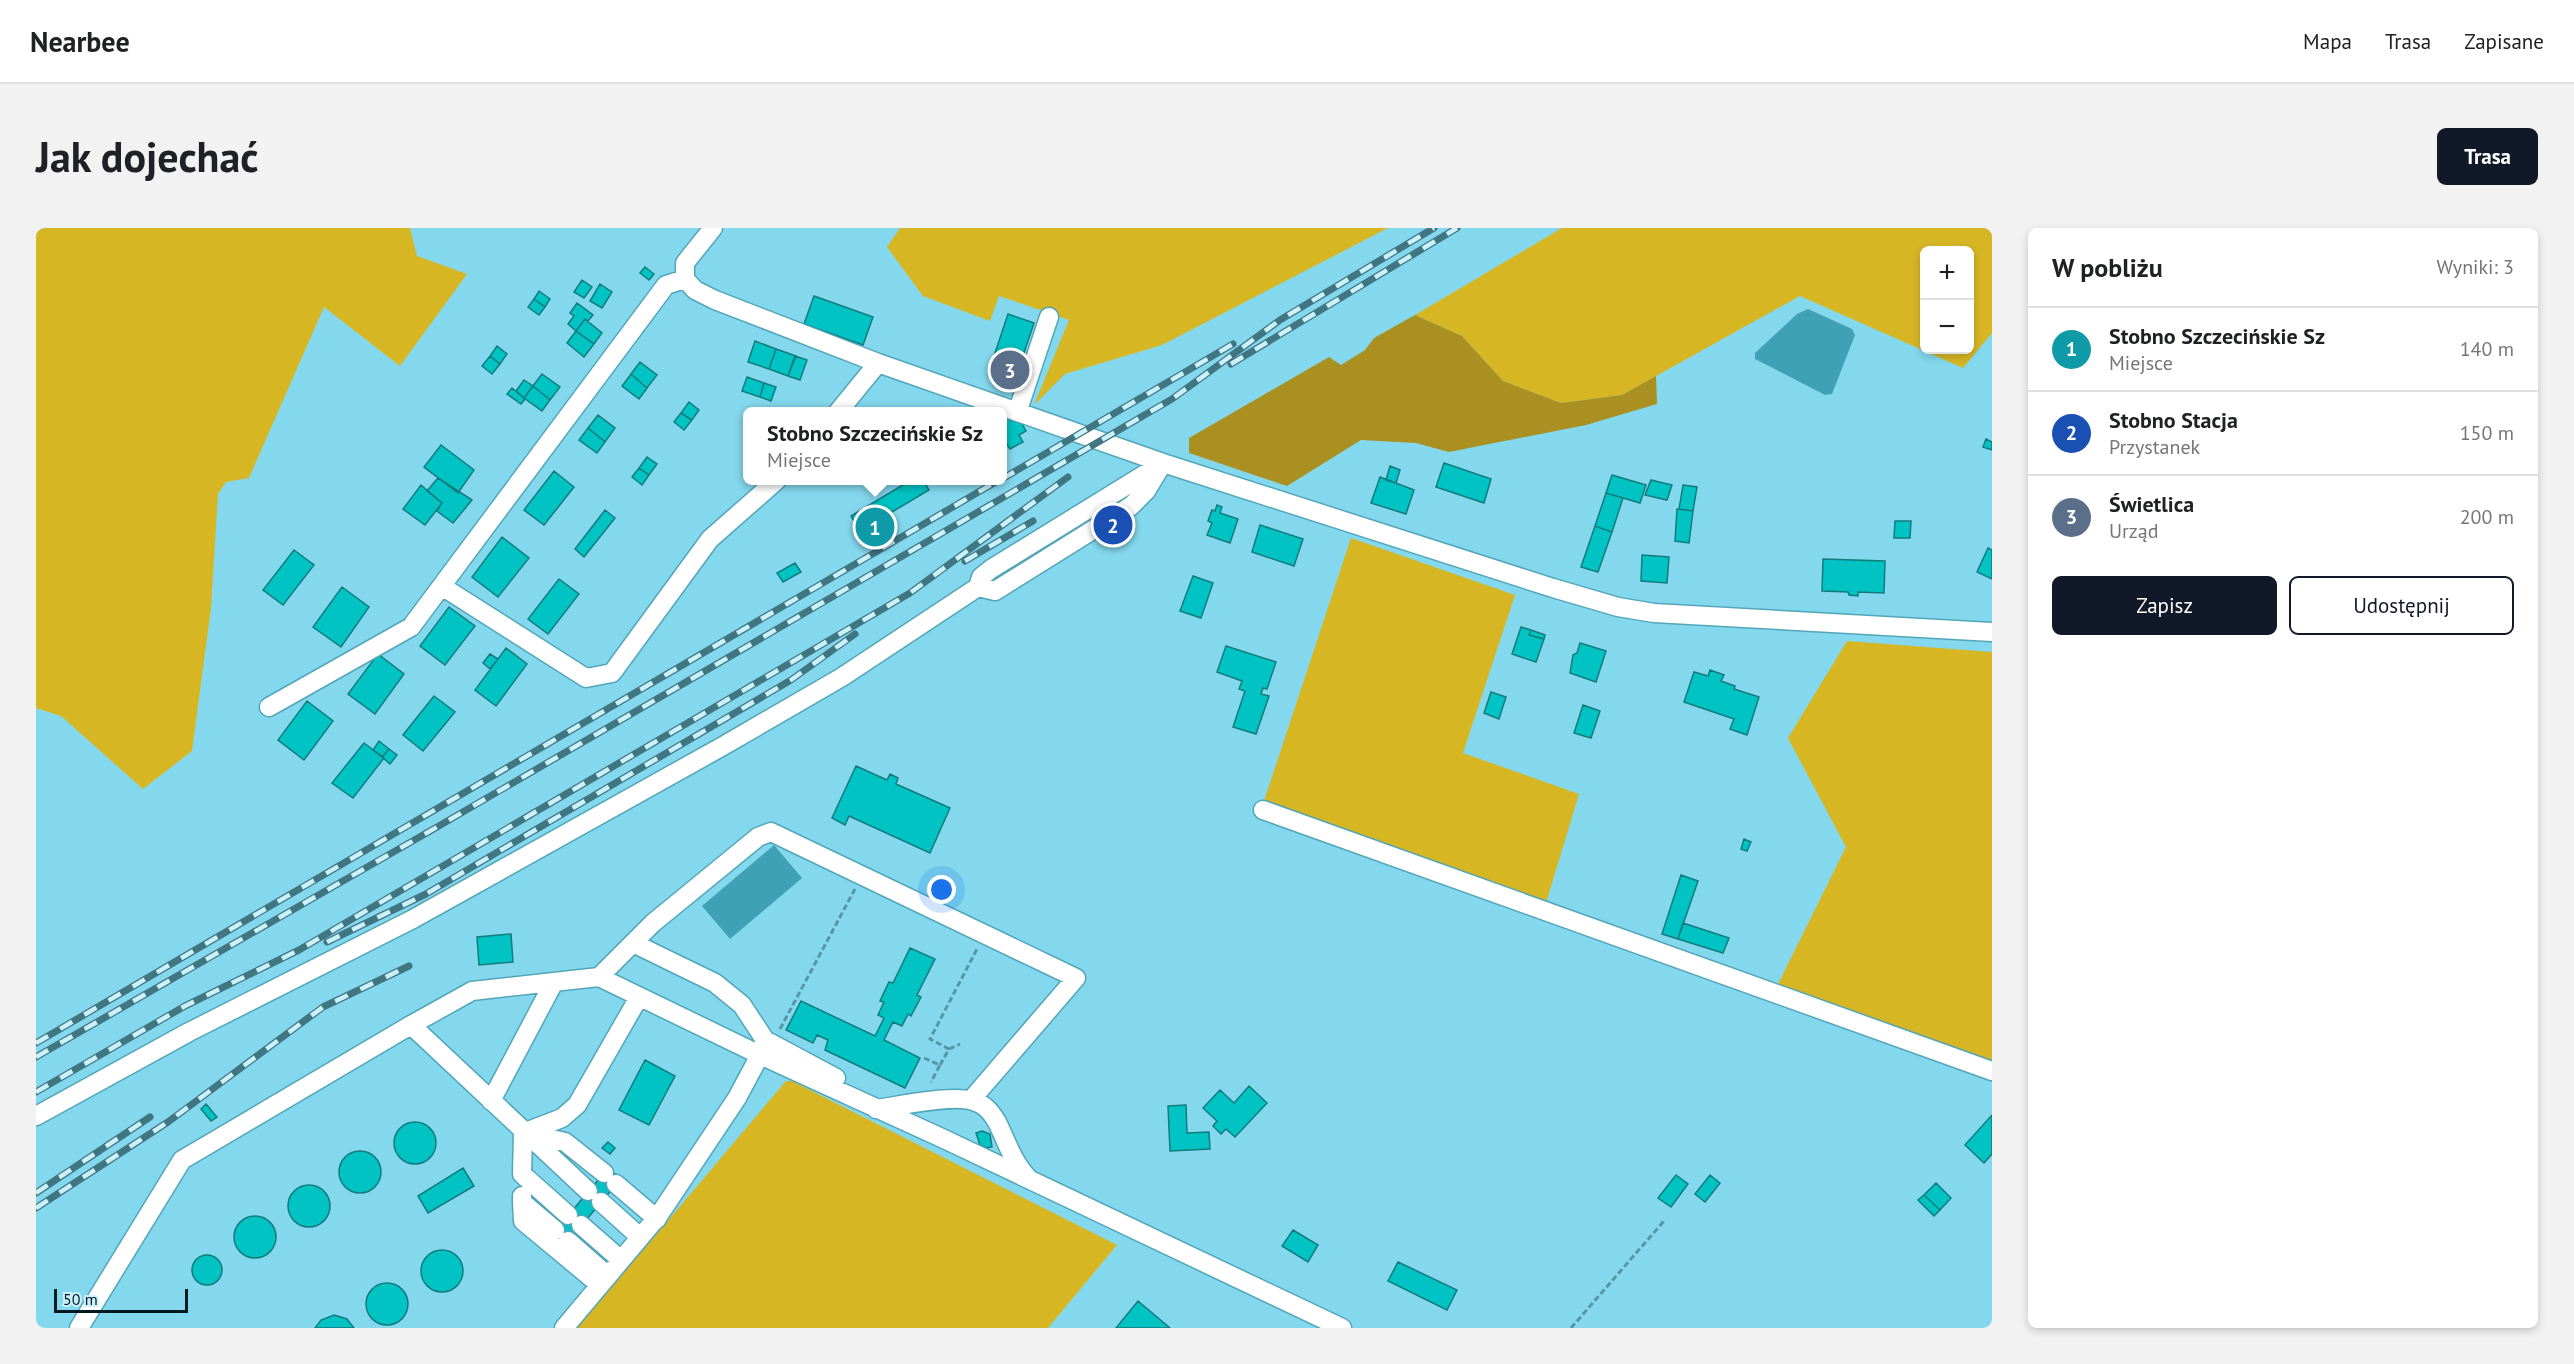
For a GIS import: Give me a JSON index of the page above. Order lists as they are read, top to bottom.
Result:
{
  "scale_bar": "50 m",
  "page": {
    "header": "Nearbee",
    "nav": ["Mapa", "Trasa", "Zapisane"],
    "buttons": [
      "Trasa",
      ["Zapisz", "Udostępnij"]
    ],
    "title": "Jak dojechać",
    "heading": ["W pobliżu", "Wyniki: 3"],
    "map_buttons": ["+", "−"],
    "list": [
      {
        "mark": "1",
        "name": "Stobno Szczecińskie Sz",
        "note": "Miejsce",
        "value": "140 m"
      },
      {
        "mark": "2",
        "name": "Stobno Stacja",
        "note": "Przystanek",
        "value": "150 m"
      },
      {
        "mark": "3",
        "name": "Świetlica",
        "note": "Urząd",
        "value": "200 m"
      }
    ],
    "pins": ["3", "2", "1"],
    "popup": ["Stobno Szczecińskie Sz", "Miejsce"],
    "scale": "50 m"
  }
}
